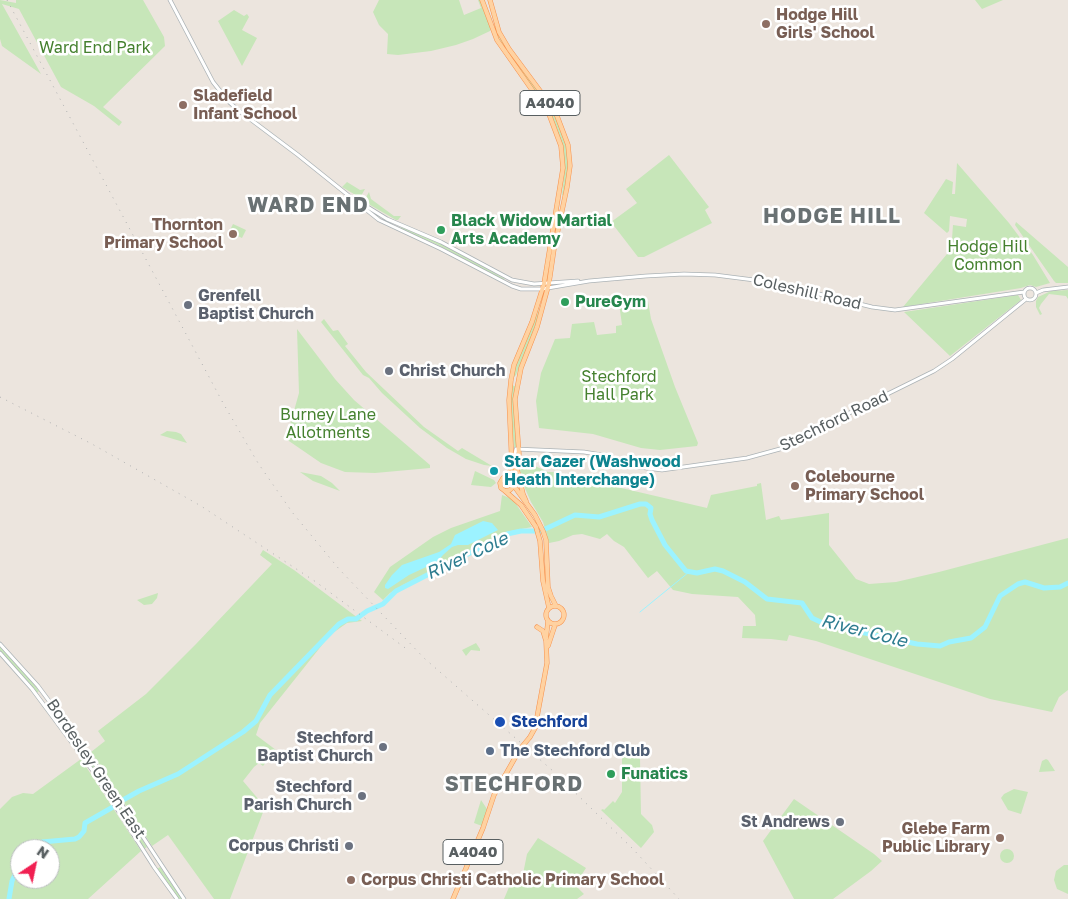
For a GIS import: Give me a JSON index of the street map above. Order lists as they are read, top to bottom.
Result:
{
  "streets": {
    "main road": [
      "A4040",
      "Coleshill Road",
      "Stechford Road",
      "Bordesley Green East"
    ]
  },
  "crossings": [
    ["A4040", "Coleshill Road"],
    ["A4040", "Stechford Road"],
    ["Coleshill Road", "Stechford Road"]
  ],
  "districts": ["WARD END", "HODGE HILL", "STECHFORD"],
  "water": ["River Cole"],
  "parks": [
    "Ward End Park",
    "Hodge Hill Common",
    "Stechford Hall Park",
    "Burney Lane Allotments"
  ],
  "places": [
    "Hodge Hill Girls' School",
    "Sladefield Infant School",
    "Black Widow Martial Arts Academy",
    "Thornton Primary School",
    "PureGym",
    "Grenfell Baptist Church",
    "Christ Church",
    "Star Gazer (Washwood Heath Interchange)",
    "Colebourne Primary School",
    "Stechford",
    "Stechford Baptist Church",
    "The Stechford Club",
    "Funatics",
    "Stechford Parish Church",
    "St Andrews",
    "Glebe Farm Public Library",
    "Corpus Christi",
    "Corpus Christi Catholic Primary School"
  ],
  "north": "top right"
}
